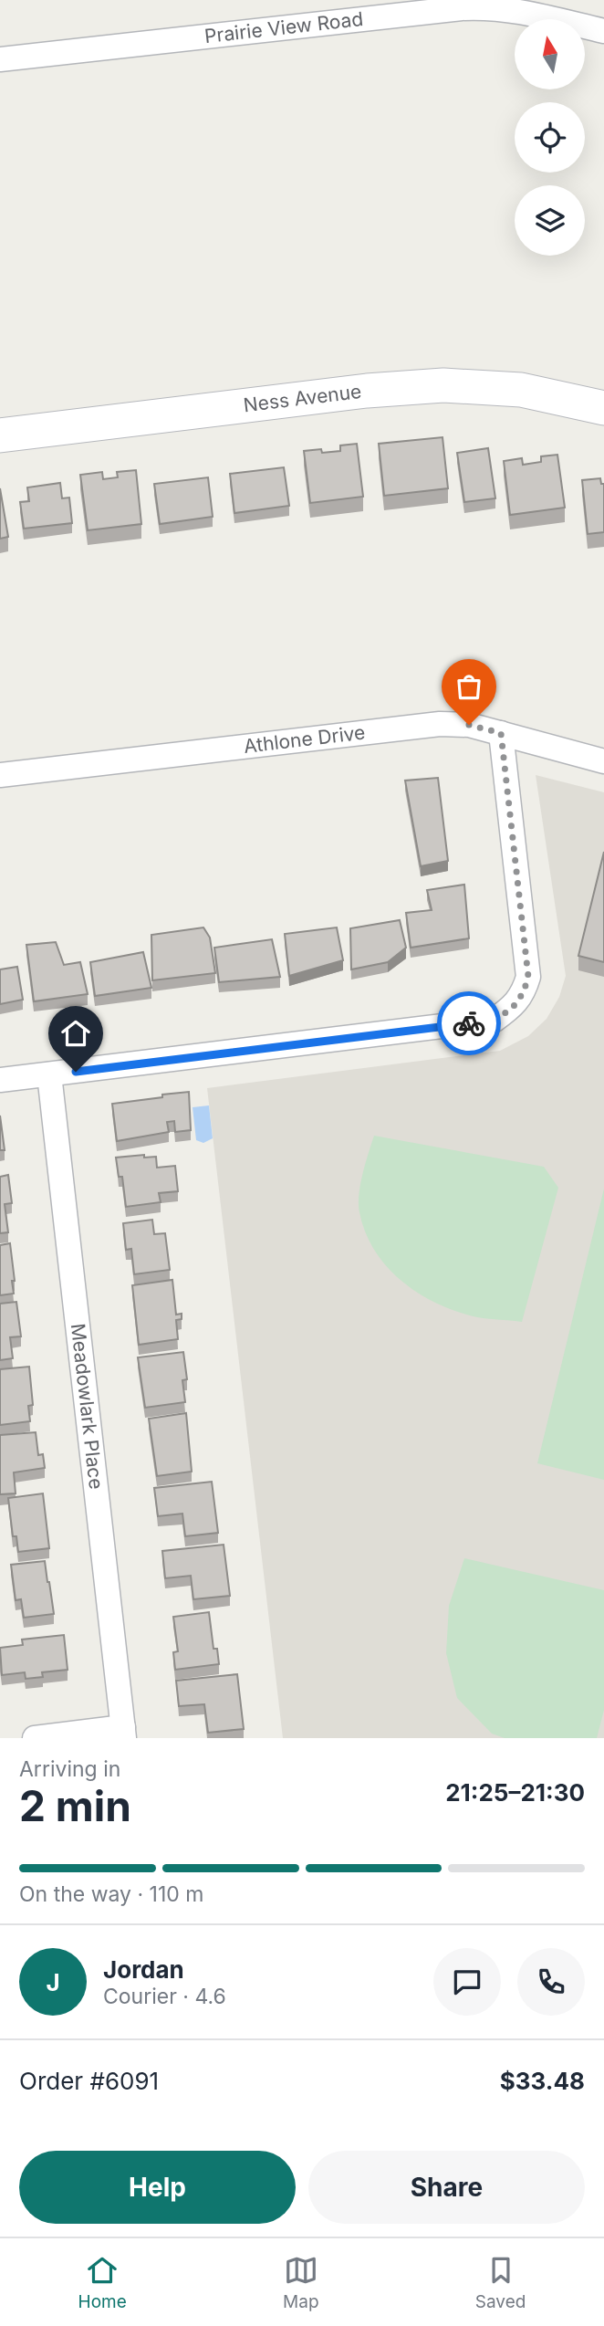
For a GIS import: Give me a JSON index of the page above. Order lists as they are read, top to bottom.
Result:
{
  "streets": {
    "main road": ["Ness Avenue"],
    "street": ["Prairie View Road", "Athlone Drive", "Meadowlark Place"]
  },
  "north": "top",
  "page": {
    "heading": ["2 min", "Arriving in", "21:25–21:30"],
    "panel": [
      "Jordan",
      "Courier · 4.6",
      "Order #6091",
      "$33.48"
    ],
    "bar": "On the way · 110 m",
    "round": "J",
    "buttons": ["Help", "Share"],
    "tabs": ["Home", "Map", "Saved"]
  }
}
